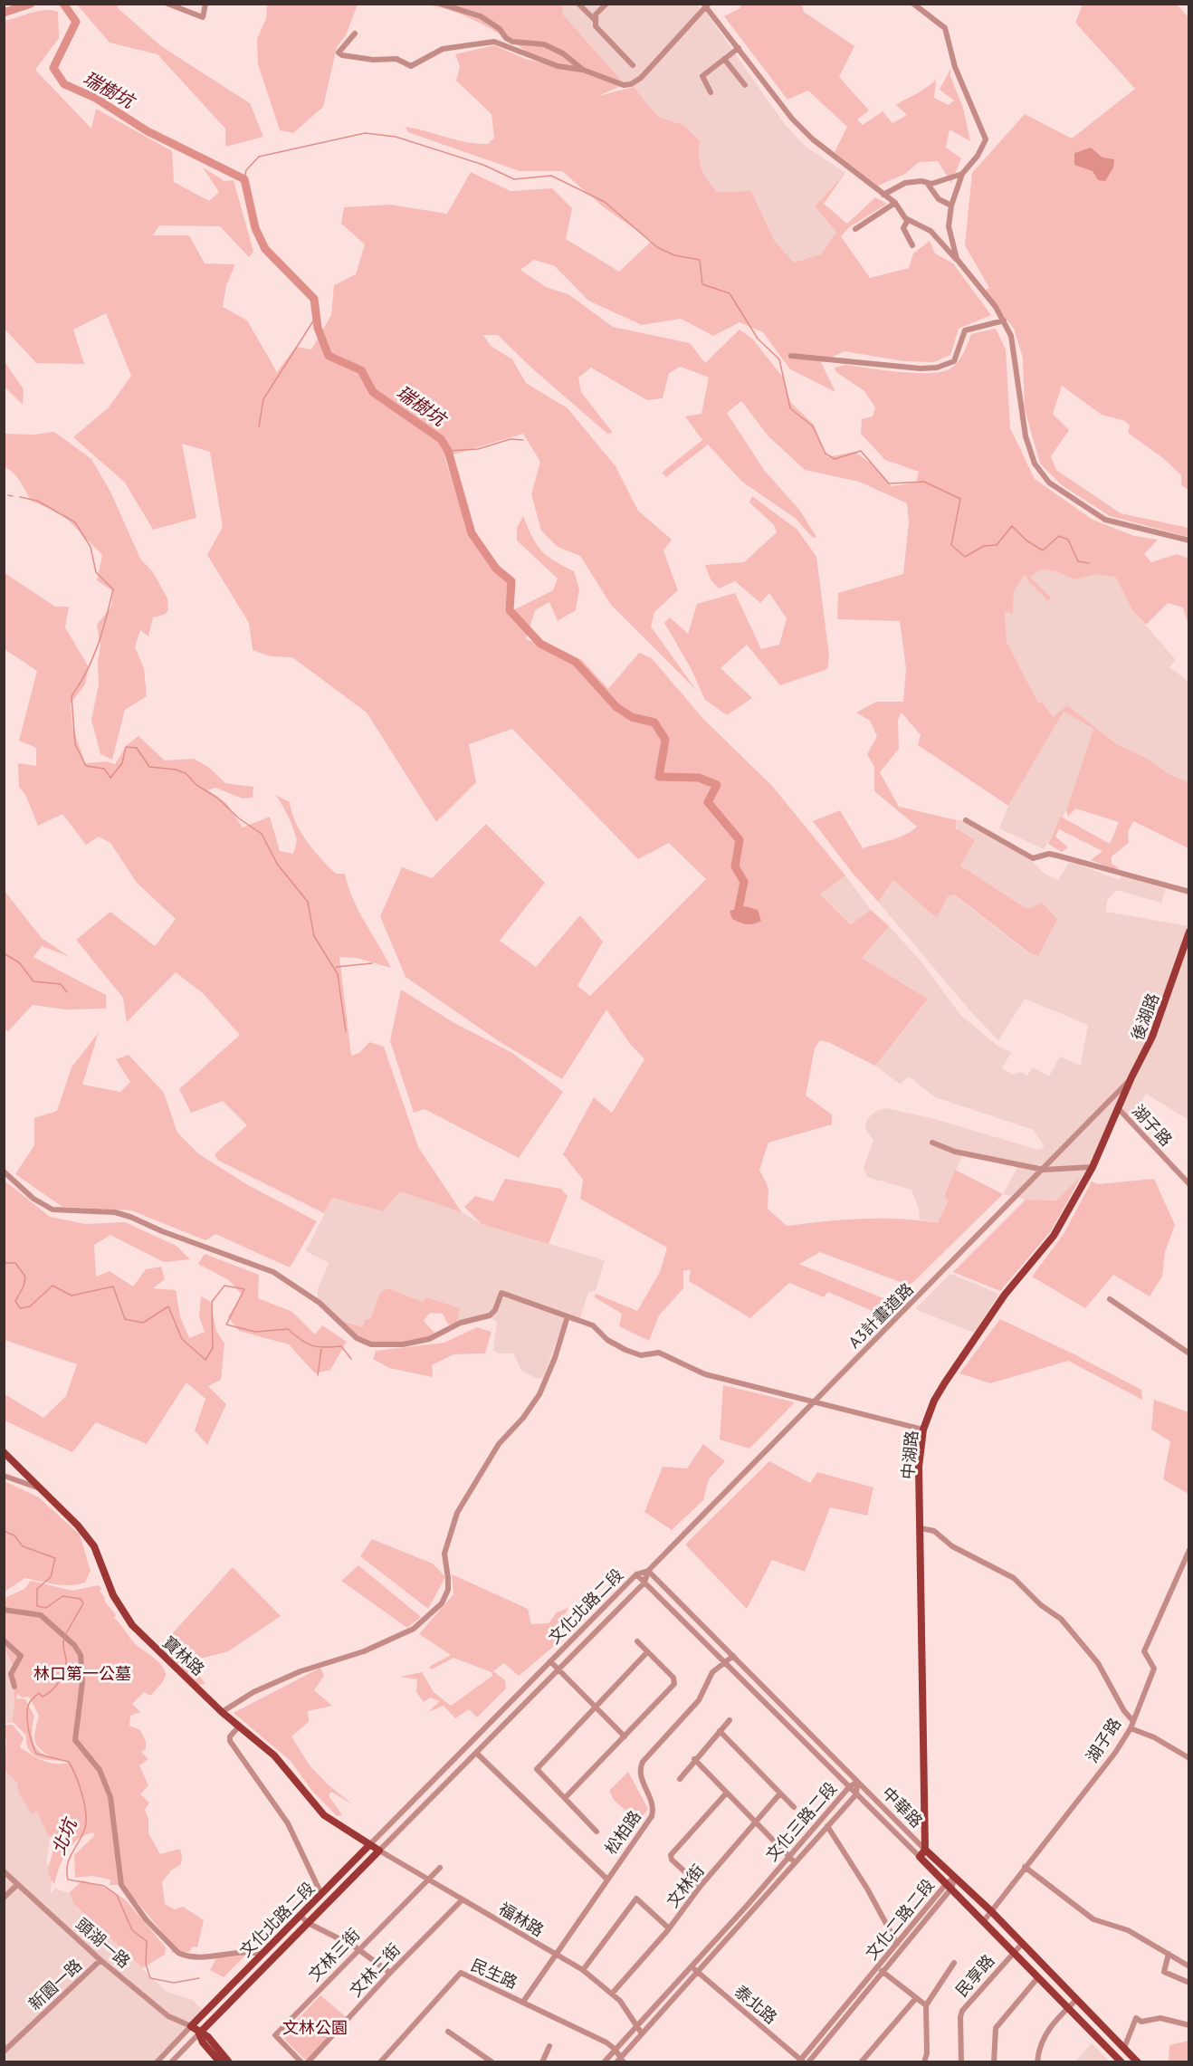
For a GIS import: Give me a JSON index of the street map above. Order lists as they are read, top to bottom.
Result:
{
  "streets": {
    "main road": [
      "後湖路",
      "中湖路",
      "文化北路二段",
      "寶林路",
      "中華路"
    ],
    "street": [
      "湖子路",
      "A3計畫道路",
      "文化三路二段",
      "松柏路",
      "文林街",
      "福林路",
      "文化二路二段",
      "頭湖一路",
      "文林三街",
      "文林二街",
      "民生路",
      "民享路",
      "新園一路",
      "泰北路"
    ]
  },
  "crossings": [
    ["後湖路", "湖子路"],
    ["後湖路", "A3計畫道路"],
    ["後湖路", "中湖路"],
    ["湖子路", "中湖路"],
    ["湖子路", "中華路"],
    ["A3計畫道路", "文化北路二段"],
    ["A3計畫道路", "中華路"],
    ["中湖路", "中華路"],
    ["文化北路二段", "寶林路"],
    ["文化北路二段", "中華路"],
    ["文化北路二段", "福林路"],
    ["文化北路二段", "頭湖一路"],
    ["寶林路", "福林路"],
    ["中華路", "文化三路二段"],
    ["中華路", "松柏路"],
    ["中華路", "文化二路二段"],
    ["中華路", "民享路"],
    ["文化三路二段", "福林路"],
    ["文化三路二段", "民生路"],
    ["文化三路二段", "泰北路"],
    ["松柏路", "福林路"],
    ["松柏路", "民生路"],
    ["文林街", "福林路"],
    ["福林路", "文林三街"],
    ["福林路", "文林二街"],
    ["文化二路二段", "泰北路"],
    ["頭湖一路", "新園一路"]
  ],
  "water": ["瑞樹坑", "北坑"],
  "parks": ["林口第一公墓", "文林公園"]
}
